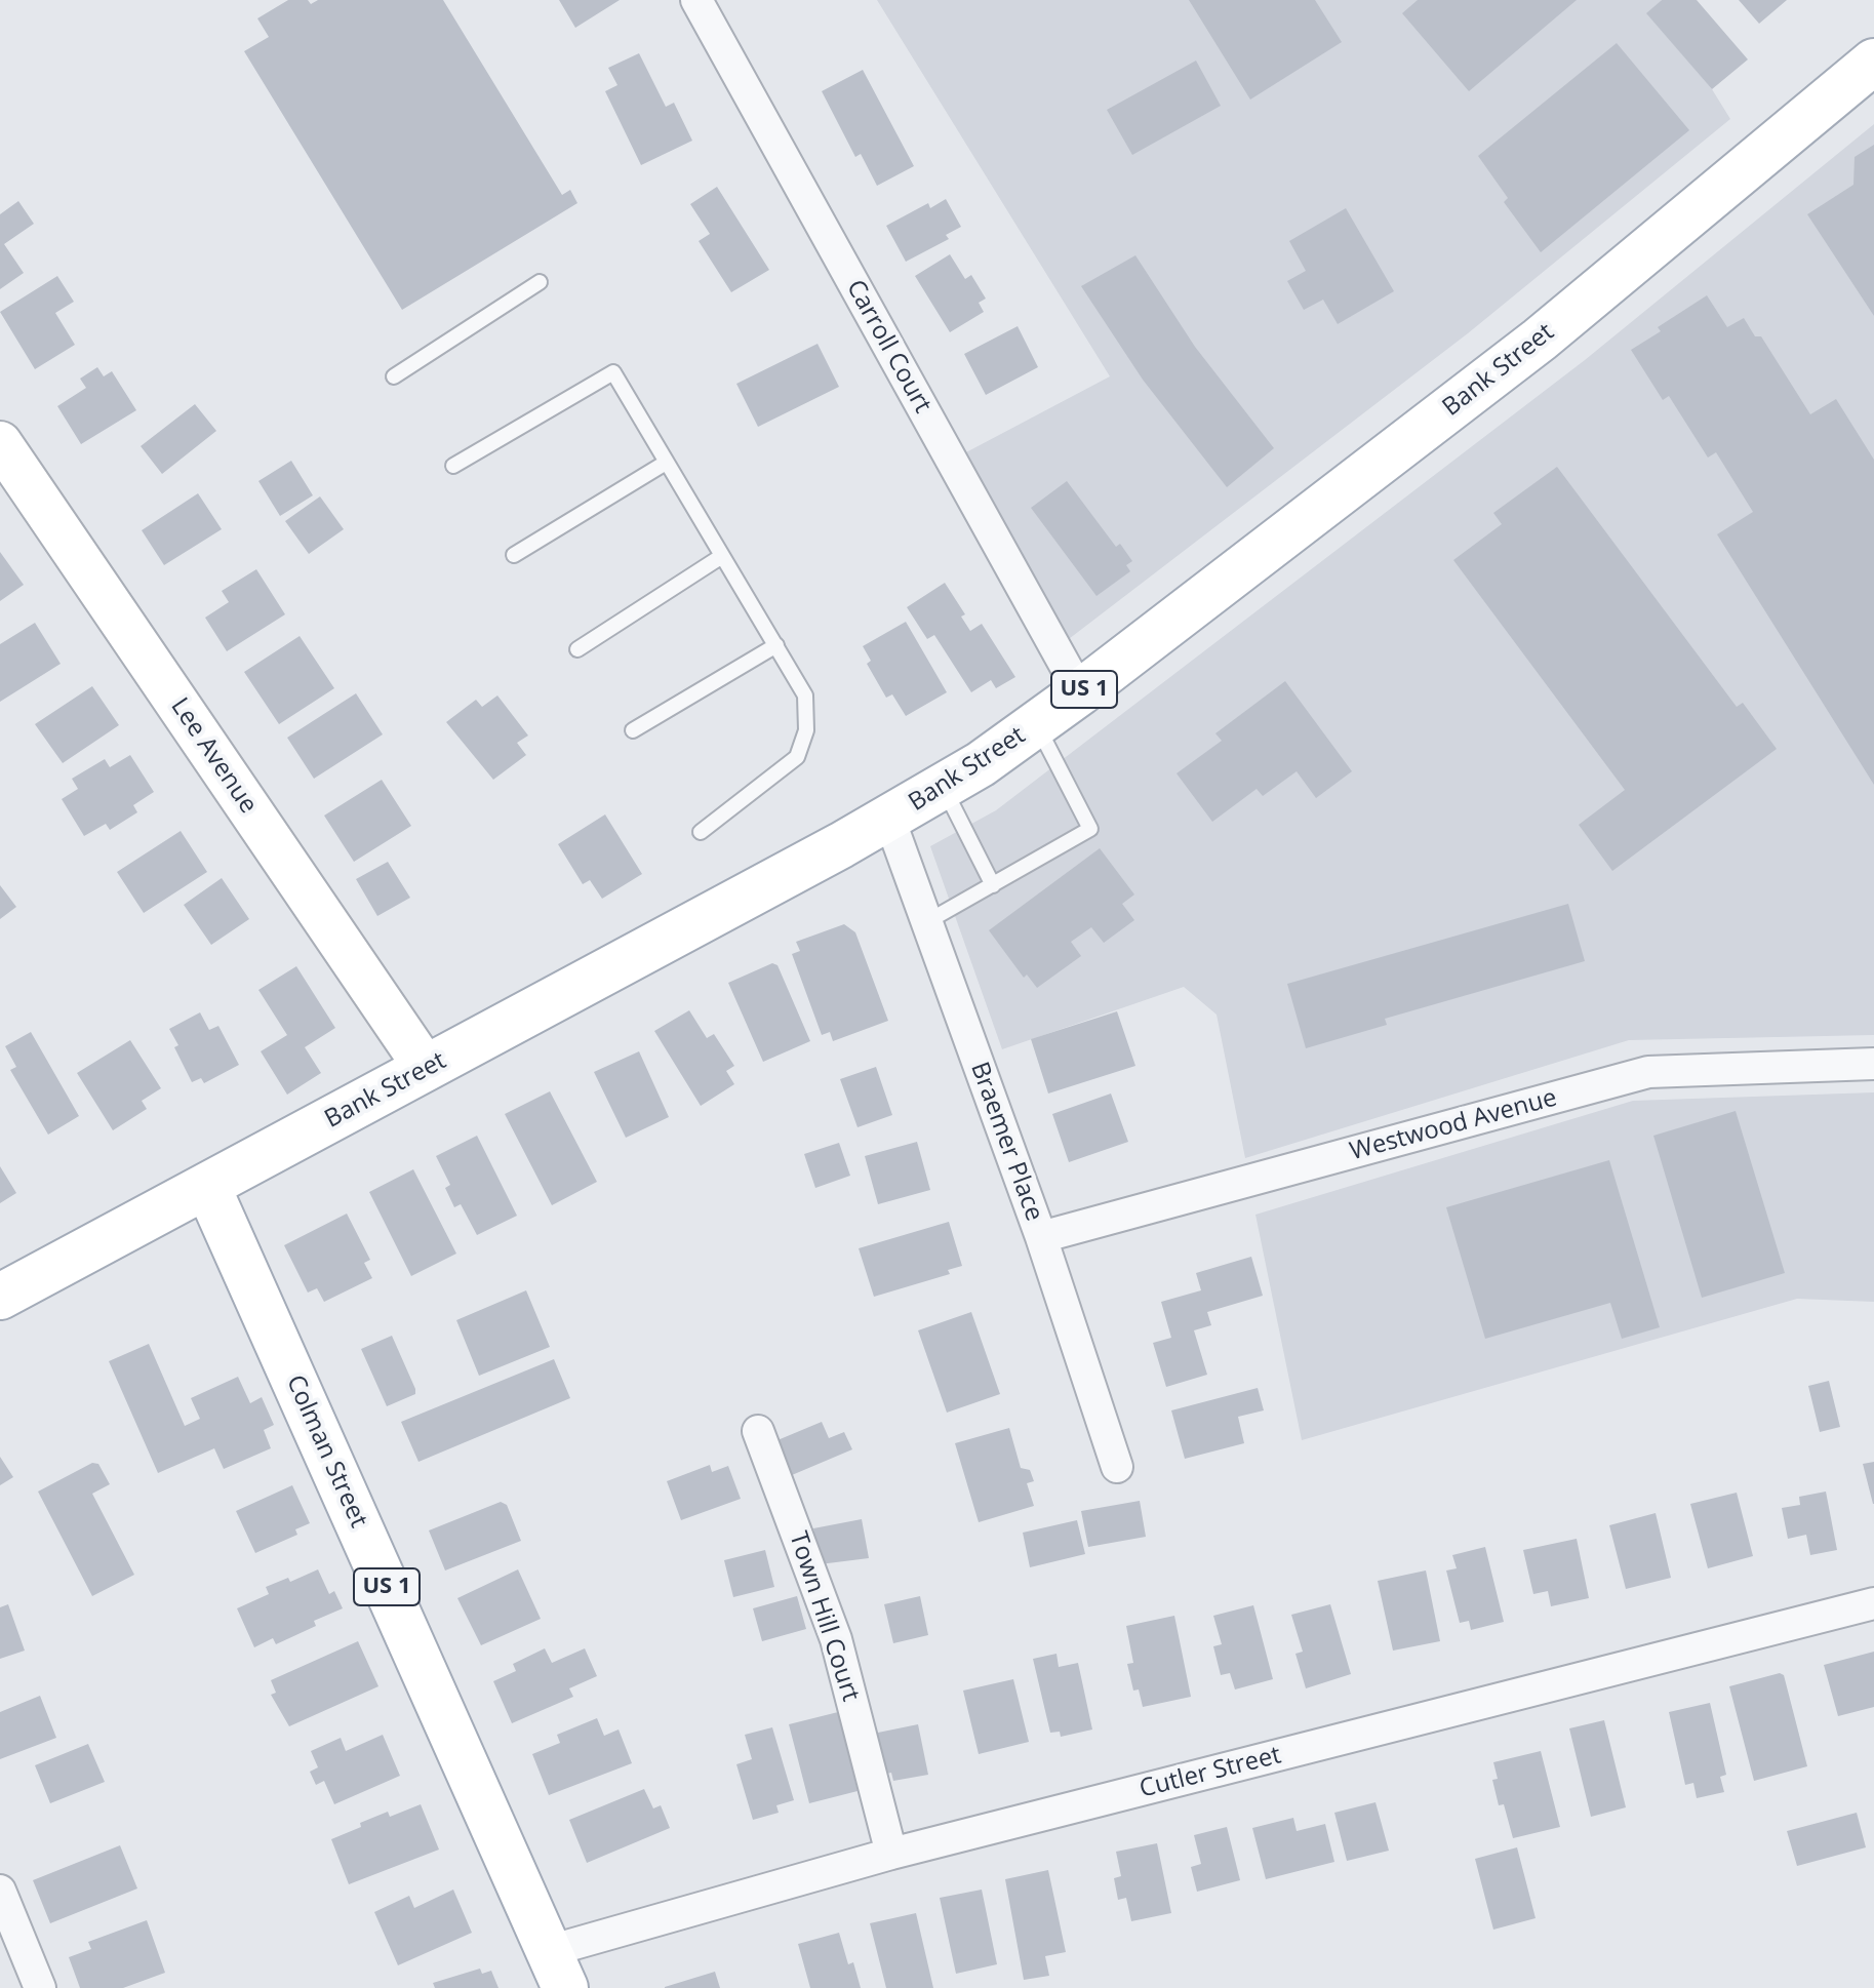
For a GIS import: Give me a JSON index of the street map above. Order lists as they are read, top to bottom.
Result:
{
  "streets": {
    "main road": [
      "Bank Street",
      "US 1",
      "Lee Avenue",
      "Colman Street"
    ],
    "street": [
      "Carroll Court",
      "Westwood Avenue",
      "Braemer Place",
      "Town Hill Court",
      "Cutler Street"
    ]
  },
  "crossings": [
    ["Carroll Court", "Bank Street"],
    ["Bank Street", "Lee Avenue"],
    ["Bank Street", "Braemer Place"],
    ["Bank Street", "Colman Street"],
    ["Westwood Avenue", "Braemer Place"],
    ["Colman Street", "Cutler Street"],
    ["Town Hill Court", "Cutler Street"]
  ]
}
